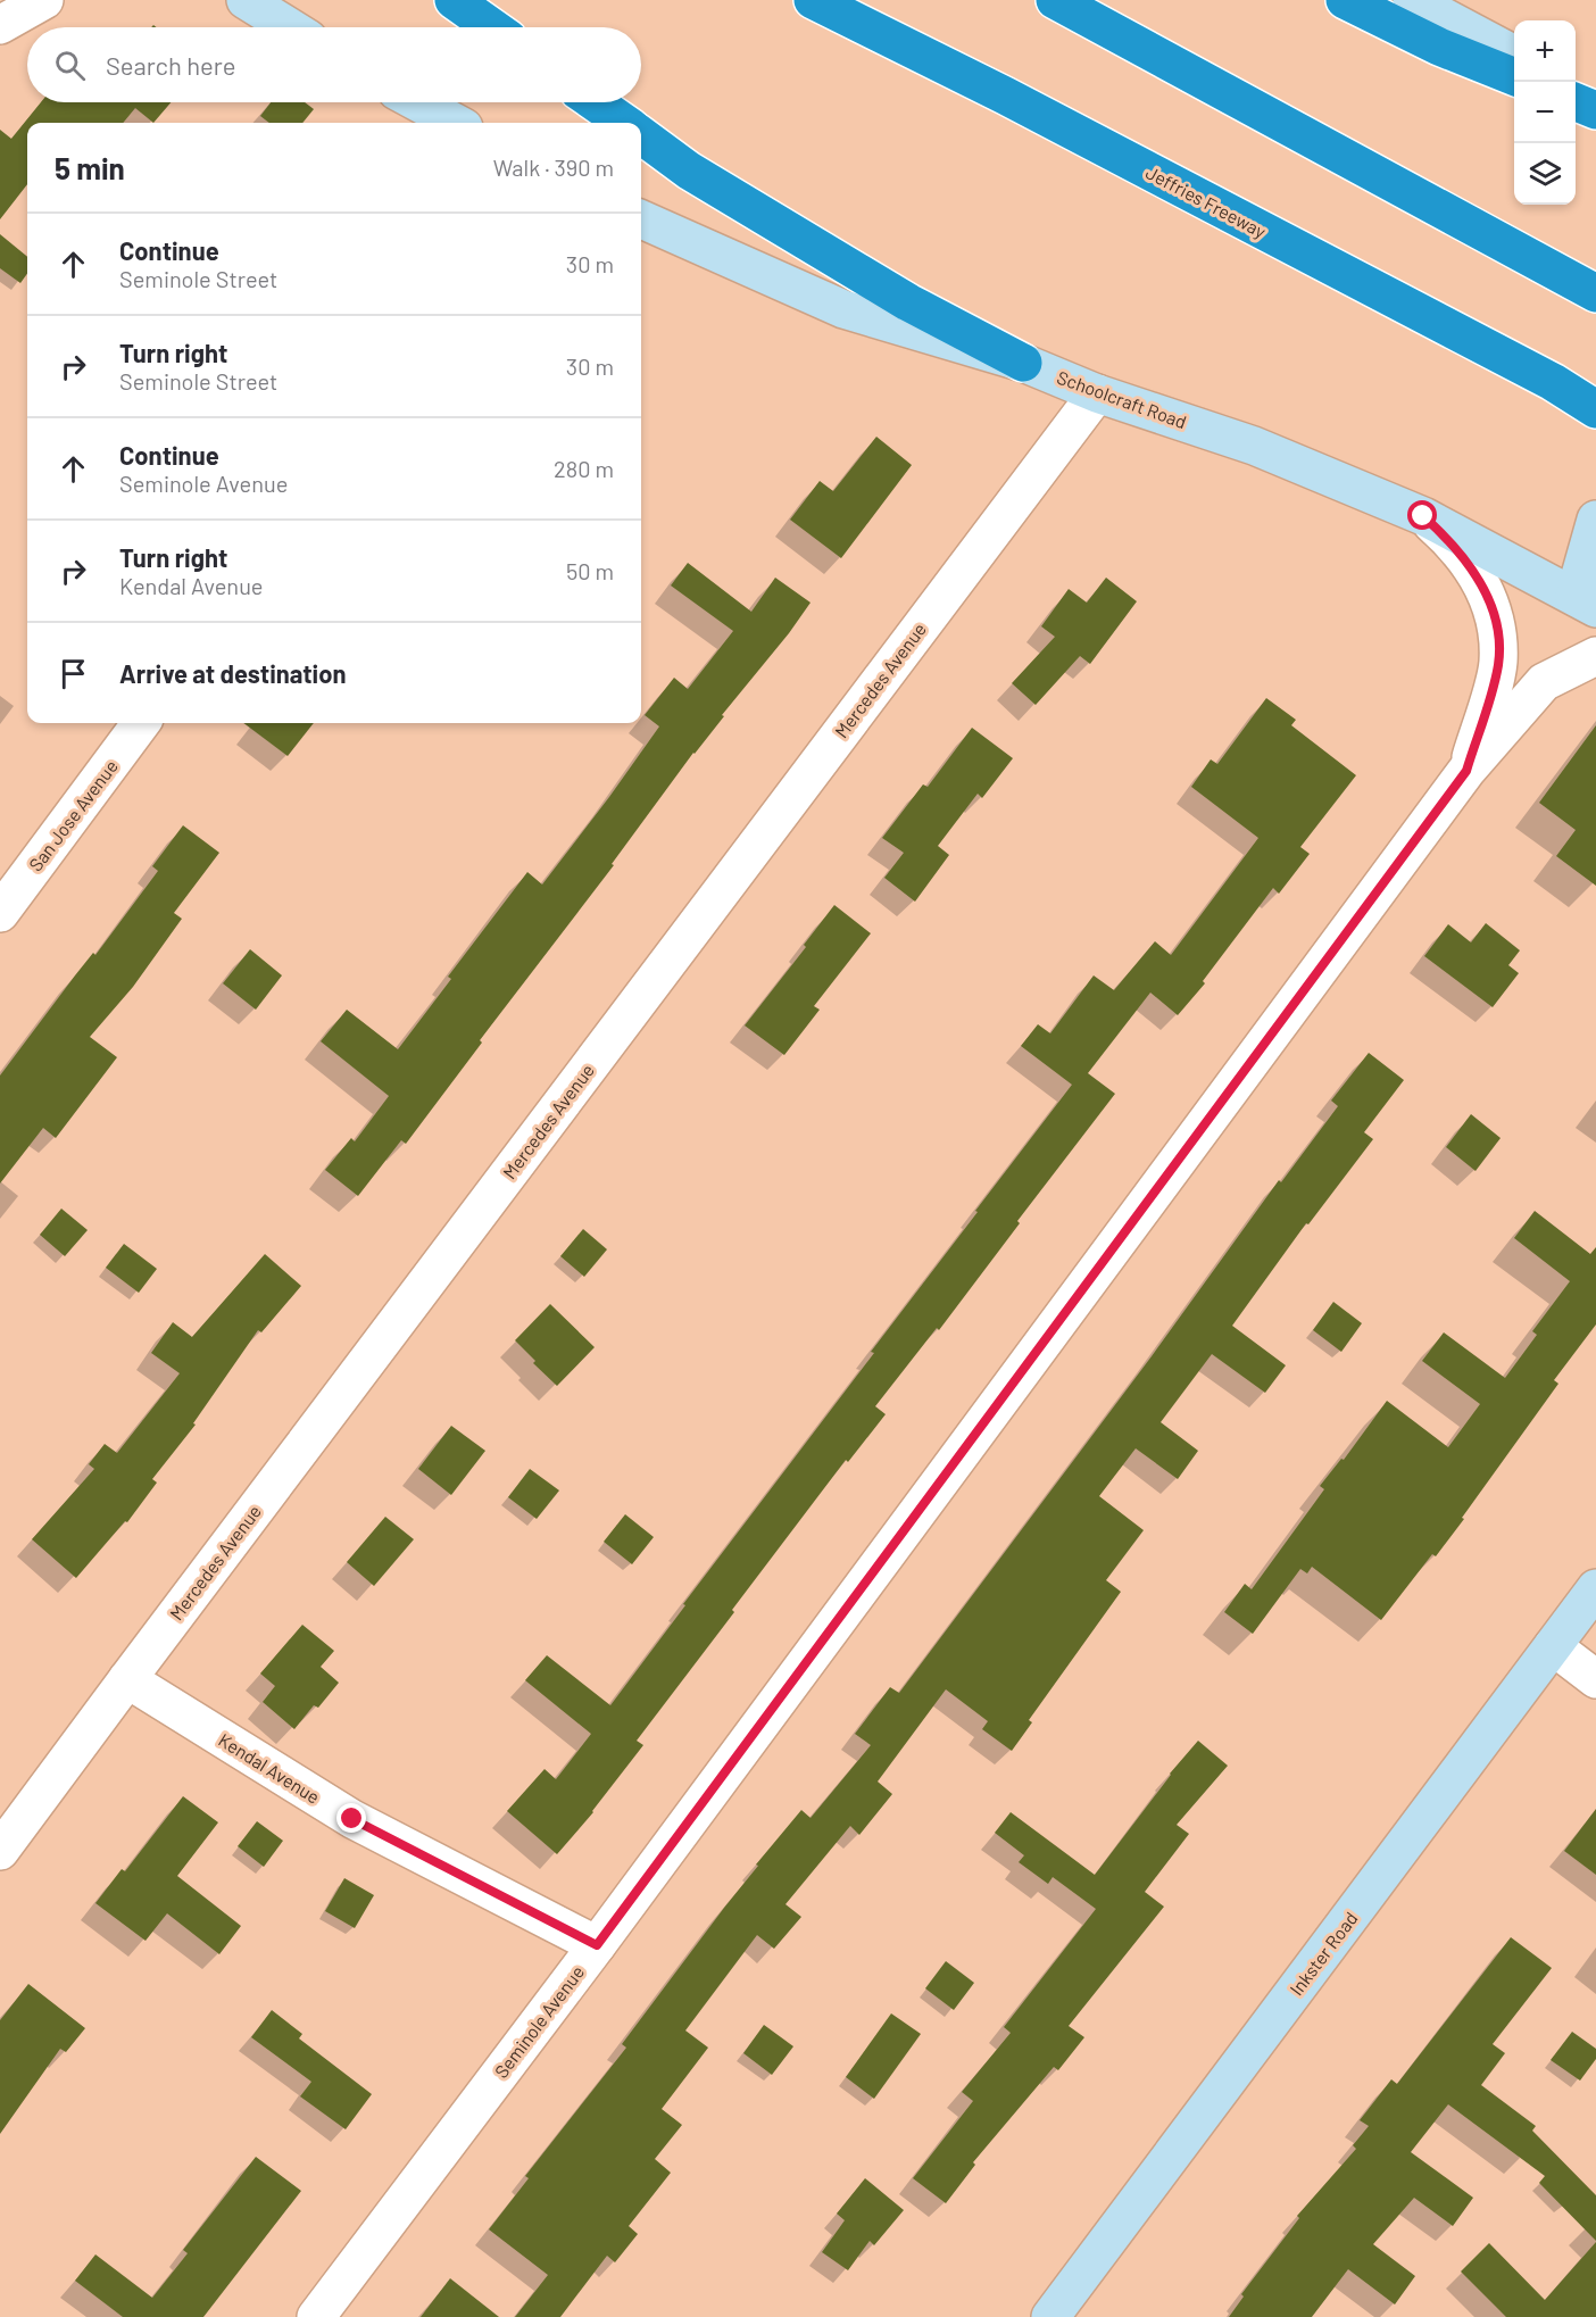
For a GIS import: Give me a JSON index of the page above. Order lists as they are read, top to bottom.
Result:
{
  "streets": {
    "highway": ["Jeffries Freeway"],
    "main road": ["Schoolcraft Road", "Inkster Road"],
    "street": [
      "Mercedes Avenue",
      "San Jose Avenue",
      "Kendal Avenue",
      "Seminole Avenue"
    ]
  },
  "crossings": [
    ["Schoolcraft Road", "Mercedes Avenue"],
    ["Mercedes Avenue", "Kendal Avenue"],
    ["Kendal Avenue", "Seminole Avenue"]
  ],
  "page": {
    "map_buttons": ["+", "−"],
    "search": "Search here",
    "heading": ["5 min", "Walk · 390 m"],
    "list": [
      ["Continue", "Seminole Street", "30 m"],
      ["Turn right", "Seminole Street", "30 m"],
      ["Continue", "Seminole Avenue", "280 m"],
      ["Turn right", "Kendal Avenue", "50 m"],
      "Arrive at destination"
    ]
  }
}
